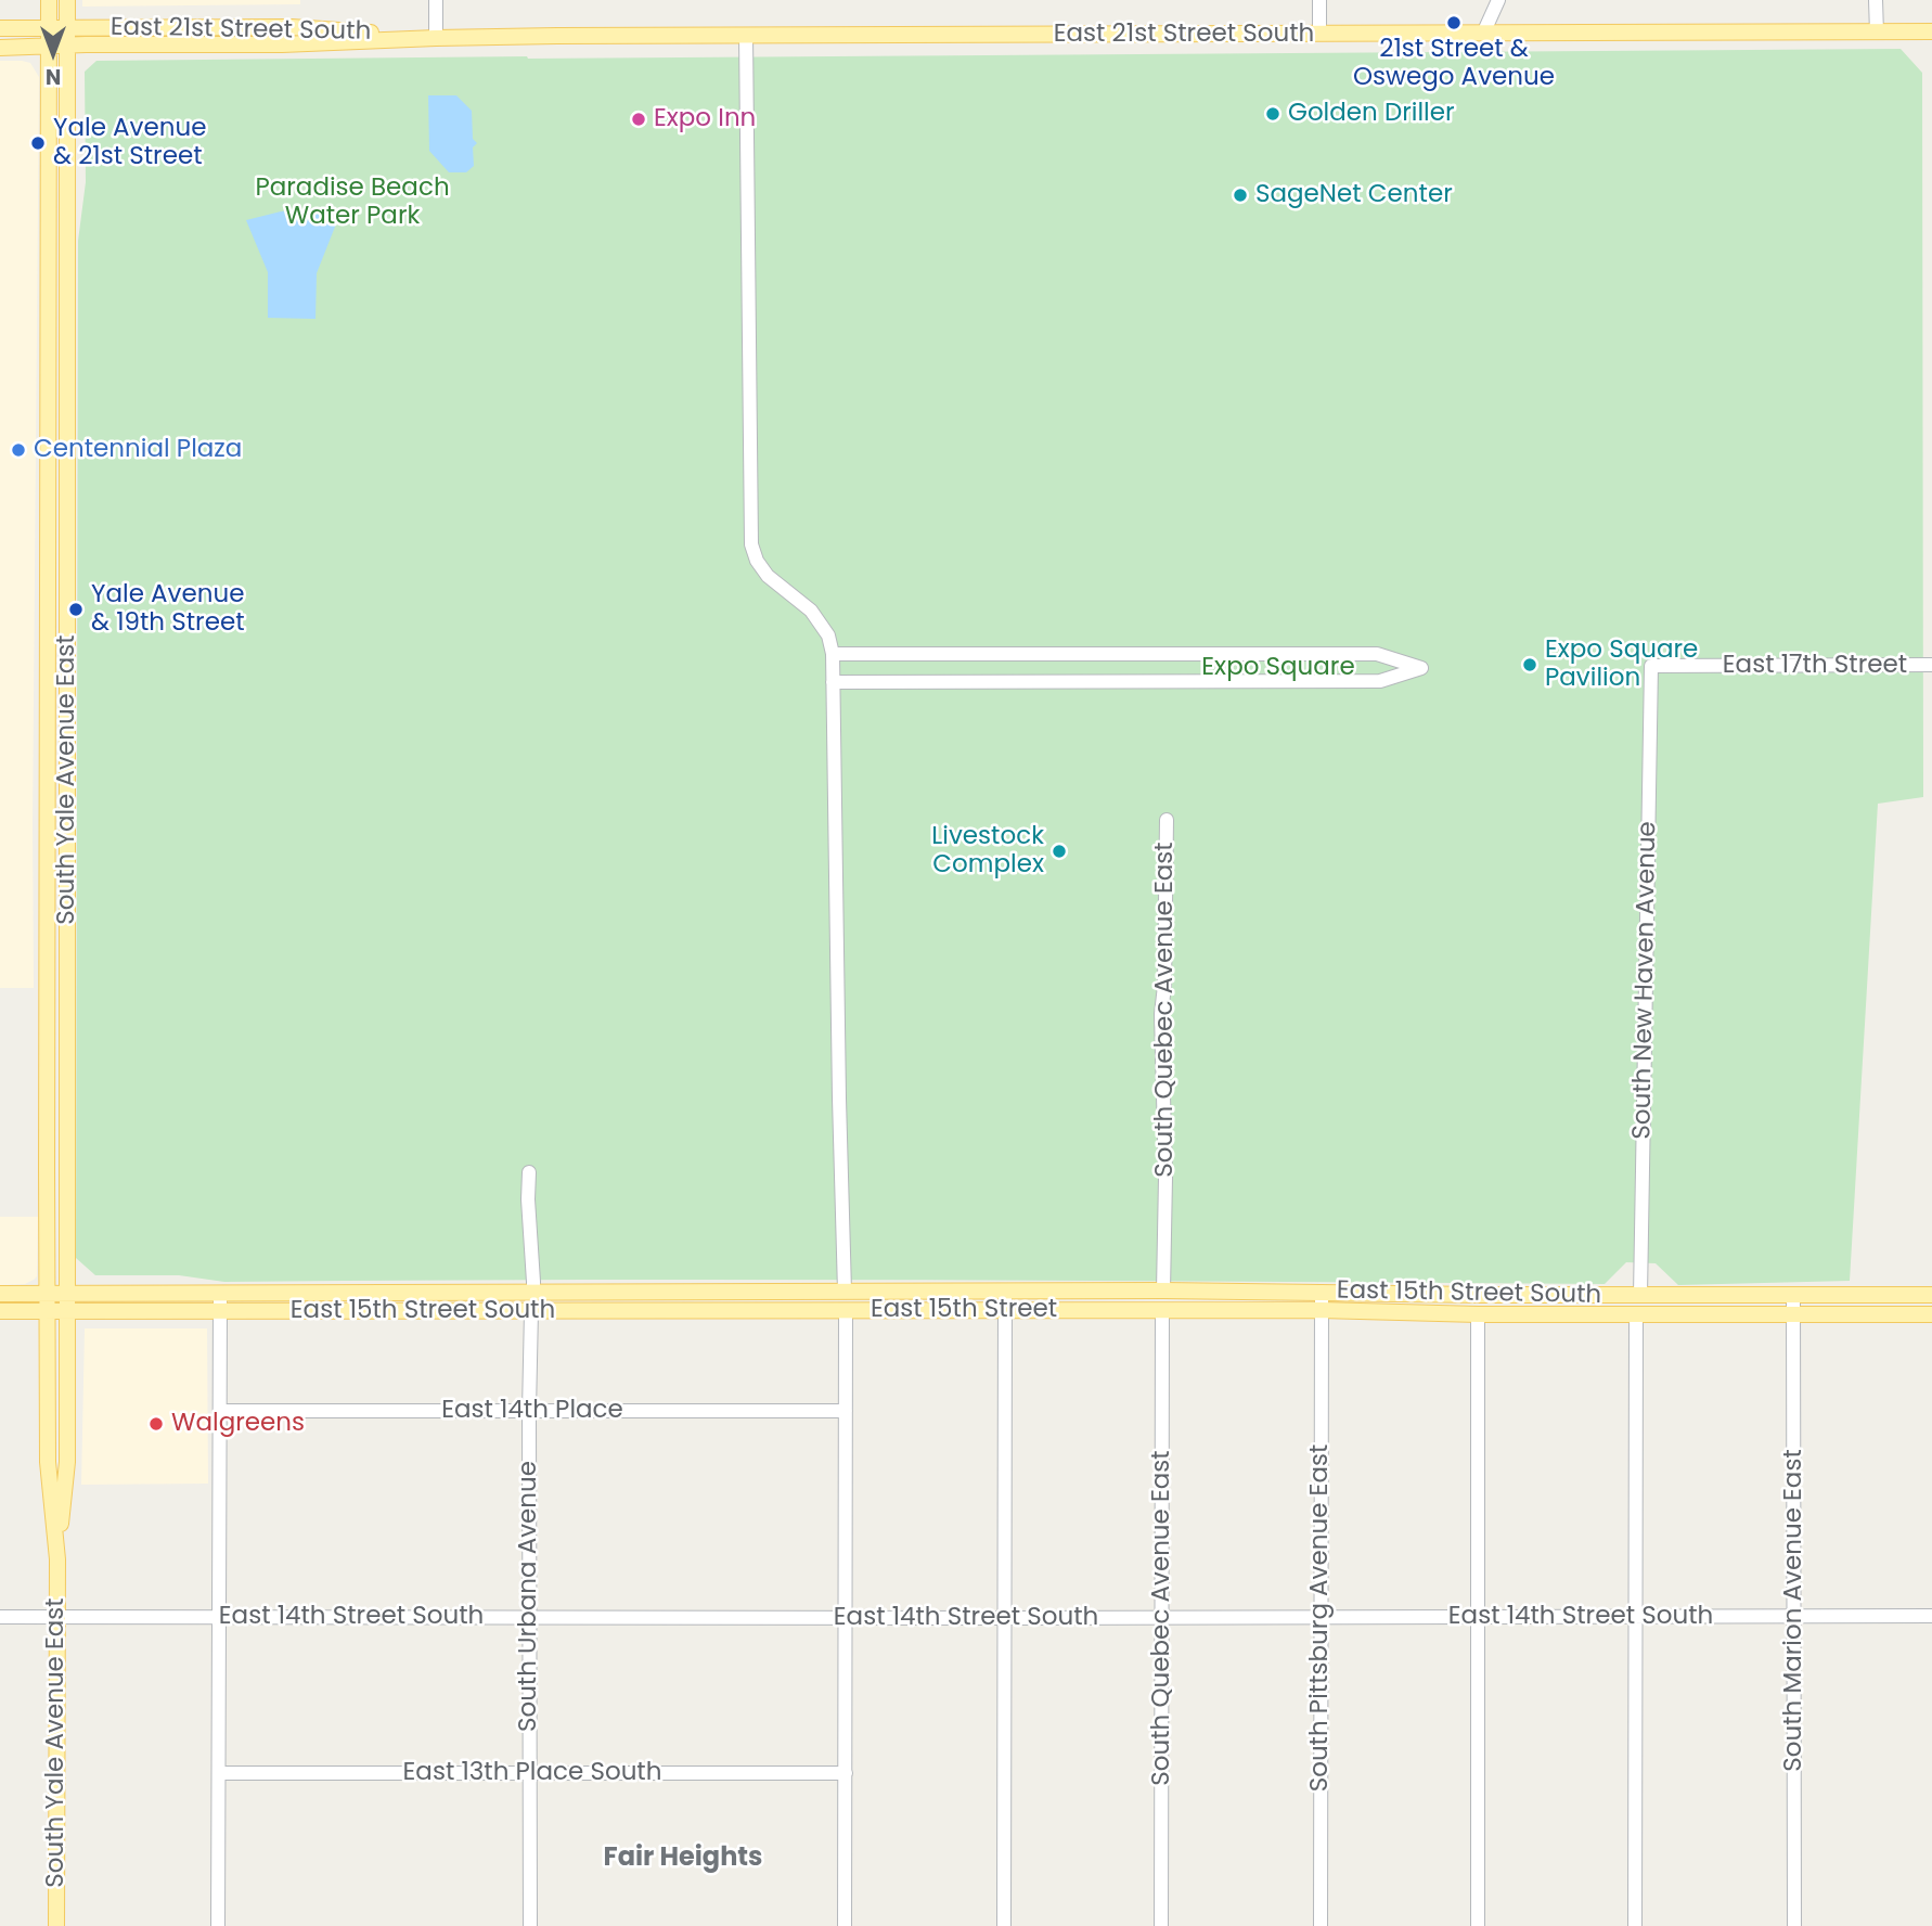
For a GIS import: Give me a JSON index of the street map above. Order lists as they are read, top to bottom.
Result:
{
  "streets": {
    "main road": [
      "East 21st Street South",
      "South Yale Avenue East",
      "East 15th Street South",
      "East 15th Street"
    ],
    "street": [
      "East 17th Street",
      "South New Haven Avenue",
      "South Quebec Avenue East",
      "East 14th Place",
      "South Urbana Avenue",
      "South Marion Avenue East",
      "East 14th Street South",
      "South Pittsburg Avenue East",
      "East 13th Place South"
    ]
  },
  "crossings": [
    ["East 21st Street South", "South Yale Avenue East"],
    ["East 17th Street", "South New Haven Avenue"],
    ["South Yale Avenue East", "East 15th Street South"],
    ["South Yale Avenue East", "East 14th Street South"],
    ["South New Haven Avenue", "East 15th Street South"],
    ["South Quebec Avenue East", "East 15th Street South"],
    ["South Quebec Avenue East", "East 14th Street South"],
    ["East 15th Street South", "East 15th Street"],
    ["East 15th Street South", "South Urbana Avenue"],
    ["East 15th Street South", "South Marion Avenue East"],
    ["East 15th Street South", "South Pittsburg Avenue East"],
    ["East 14th Place", "South Urbana Avenue"],
    ["South Urbana Avenue", "East 14th Street South"],
    ["South Urbana Avenue", "East 13th Place South"],
    ["South Marion Avenue East", "East 14th Street South"],
    ["East 14th Street South", "South Pittsburg Avenue East"]
  ],
  "districts": ["Fair Heights"],
  "parks": ["Paradise Beach Water Park", "Expo Square"],
  "places": [
    "21st Street & Oswego Avenue",
    "Golden Driller",
    "Expo Inn",
    "Yale Avenue & 21st Street",
    "SageNet Center",
    "Centennial Plaza",
    "Yale Avenue & 19th Street",
    "Expo Square Pavilion",
    "Livestock Complex",
    "Walgreens"
  ],
  "north": "bottom"
}
